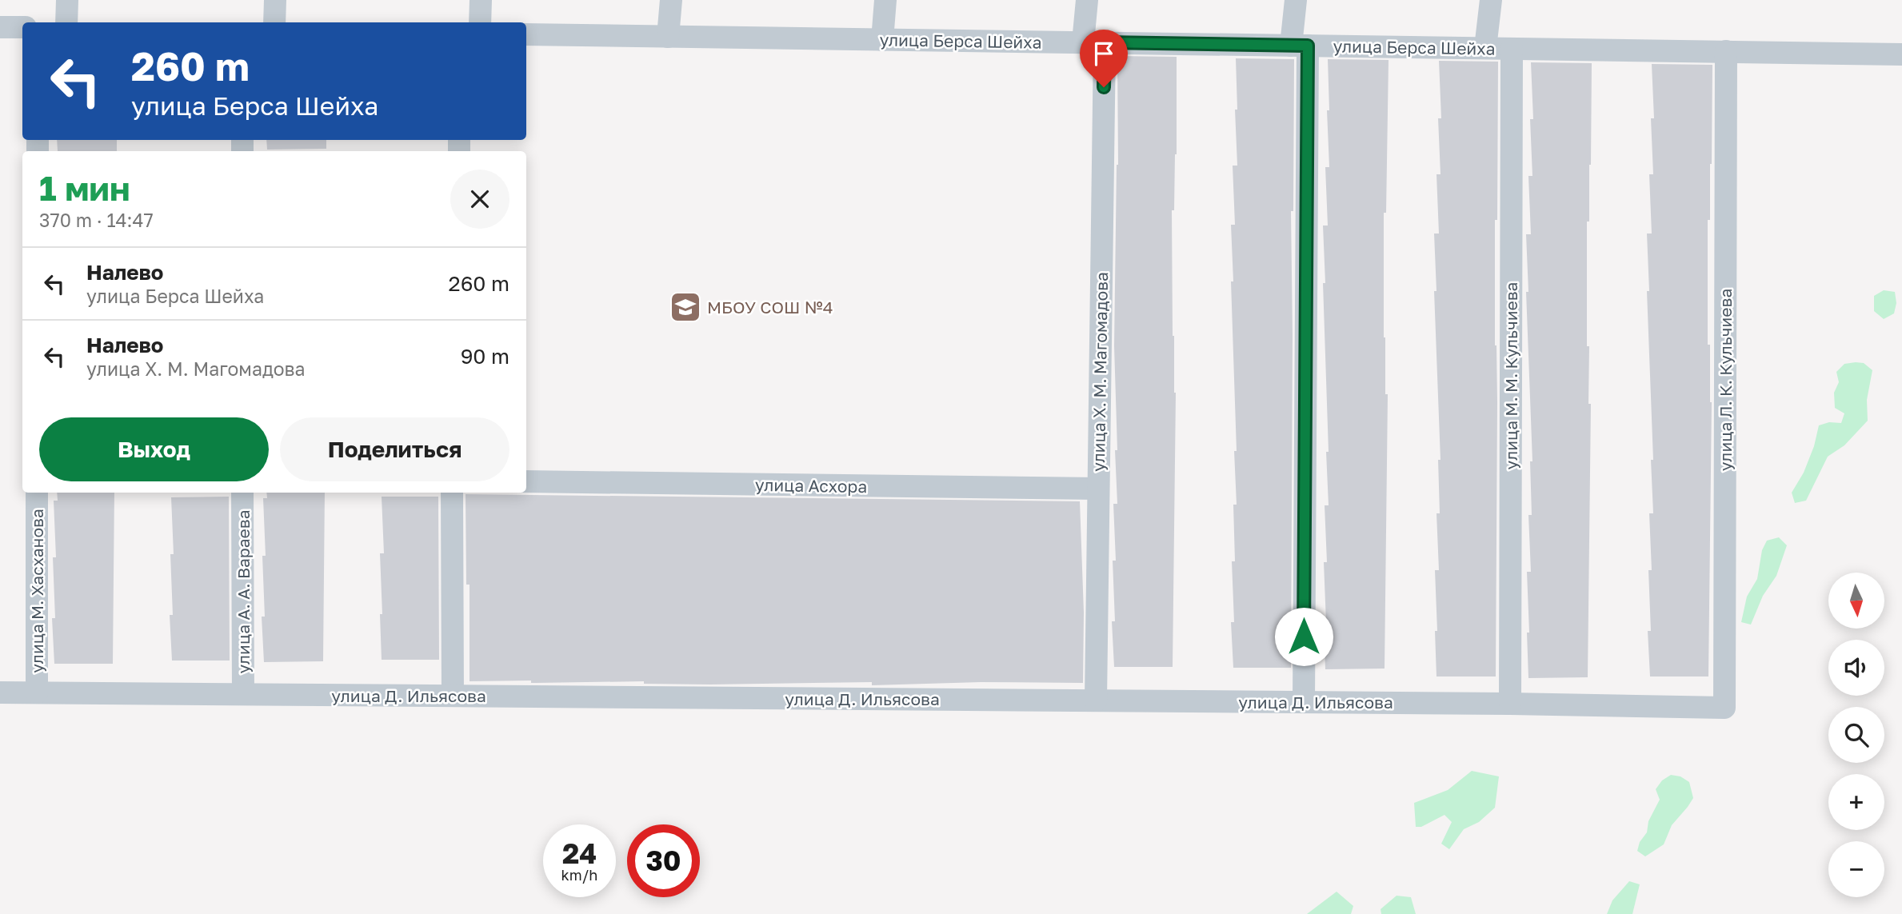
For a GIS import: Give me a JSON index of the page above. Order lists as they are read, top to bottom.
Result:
{
  "streets": {
    "street": [
      "улица Берса Шейха",
      "улица Х. М. Магомадова",
      "улица М. М. Кульчиева",
      "улица Л. К. Кульчиева",
      "улица Асхора",
      "улица М. Хасханова",
      "улица А. А. Вараева",
      "улица Д. Ильясова"
    ]
  },
  "crossings": [
    ["улица Берса Шейха", "улица Х. М. Магомадова"],
    ["улица Берса Шейха", "улица М. М. Кульчиева"],
    ["улица Берса Шейха", "улица Л. К. Кульчиева"],
    ["улица Х. М. Магомадова", "улица Асхора"],
    ["улица Х. М. Магомадова", "улица Д. Ильясова"],
    ["улица М. М. Кульчиева", "улица Д. Ильясова"],
    ["улица Л. К. Кульчиева", "улица Д. Ильясова"],
    ["улица М. Хасханова", "улица Д. Ильясова"],
    ["улица А. А. Вараева", "улица Д. Ильясова"]
  ],
  "places": {
    "school or university": ["МБОУ СОШ №4"]
  },
  "north": "bottom",
  "page": {
    "turn": ["260 m", "улица Берса Шейха"],
    "heading": ["1 мин", "370 m · 14:47"],
    "list": [
      {
        "name": "Налево",
        "note": "улица Берса Шейха",
        "value": "260 m"
      },
      {
        "name": "Налево",
        "note": "улица Х. М. Магомадова",
        "value": "90 m"
      }
    ],
    "buttons": ["Выход", "Поделиться"],
    "map_buttons": ["+", "−"],
    "speed": "24 km/h",
    "limit": "30"
  }
}
